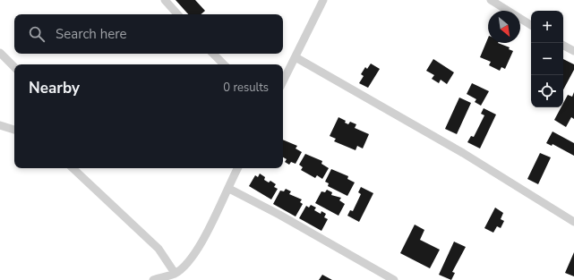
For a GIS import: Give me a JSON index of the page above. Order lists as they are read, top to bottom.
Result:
{
  "north": "bottom right",
  "page": {
    "map_buttons": ["+", "−"],
    "search": "Search here",
    "heading": ["Nearby", "0 results"]
  }
}
